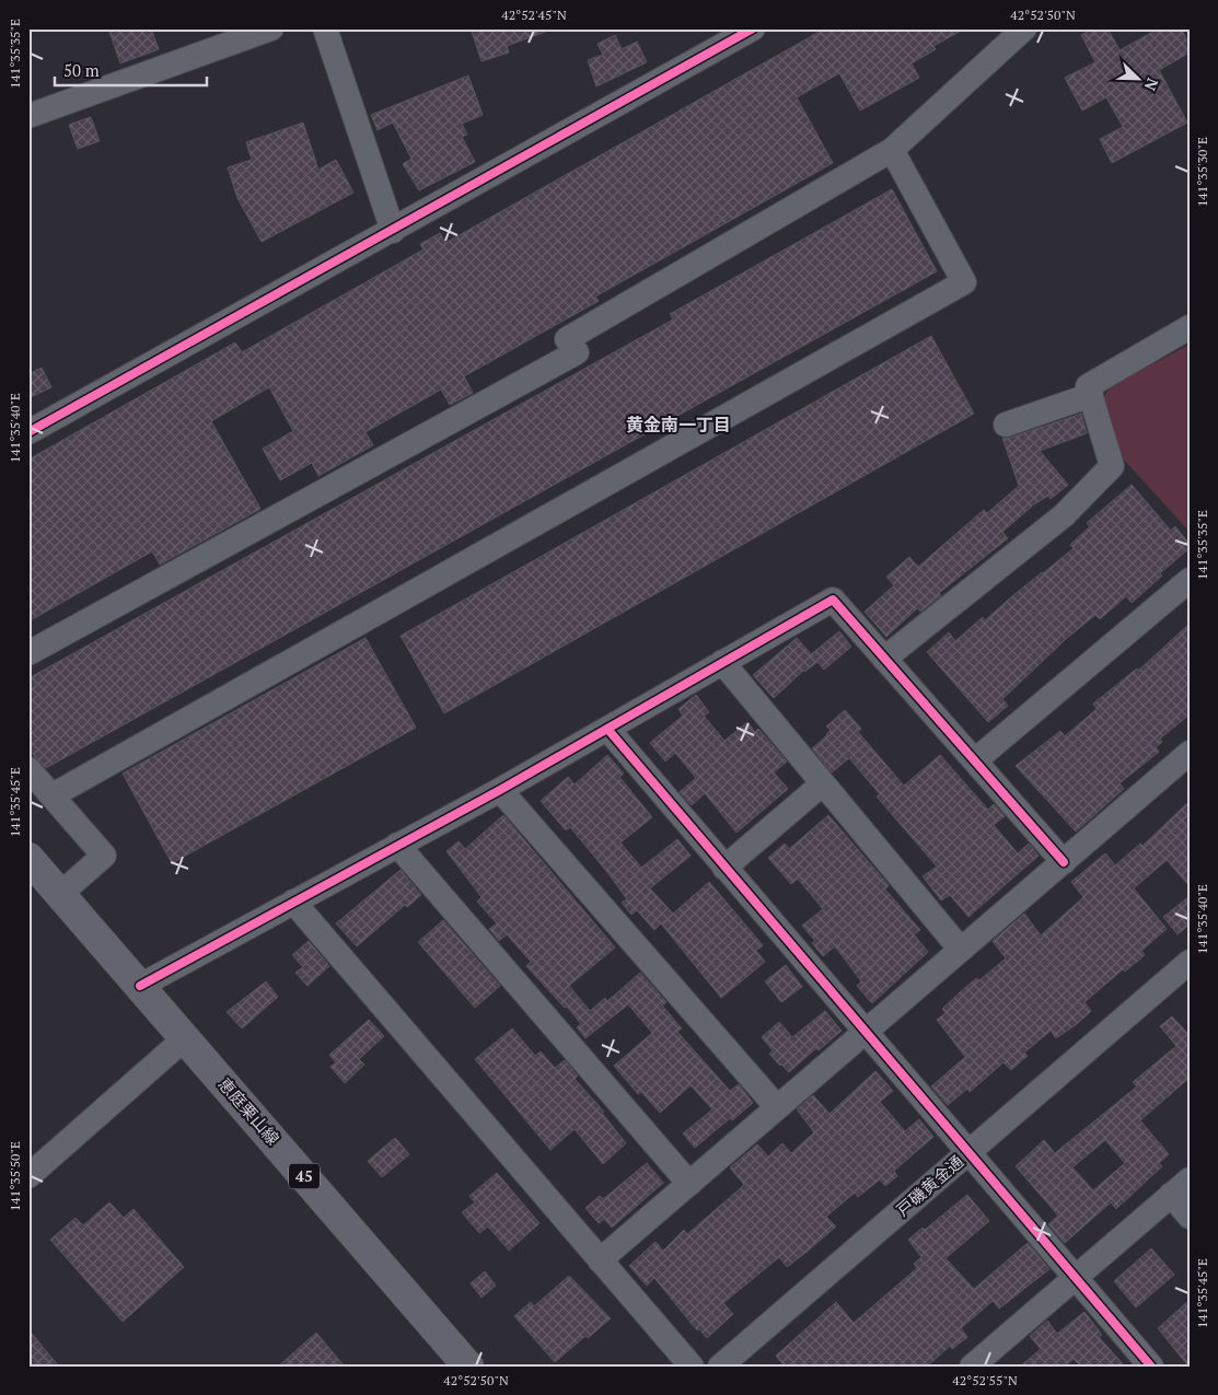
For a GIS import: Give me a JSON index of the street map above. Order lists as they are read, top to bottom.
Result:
{
  "streets": {
    "main road": ["恵庭栗山線", "45"],
    "street": ["戸磯黄金通"]
  },
  "districts": ["黄金南一丁目"],
  "scale_bar": "50 m",
  "north": "bottom right",
  "coordinates": [
    "42°52'45\"N",
    "42°52'50\"N",
    "141°35'35\"E",
    "141°35'30\"E",
    "141°35'40\"E",
    "141°35'45\"E",
    "141°35'50\"E",
    "42°52'55\"N"
  ]
}
